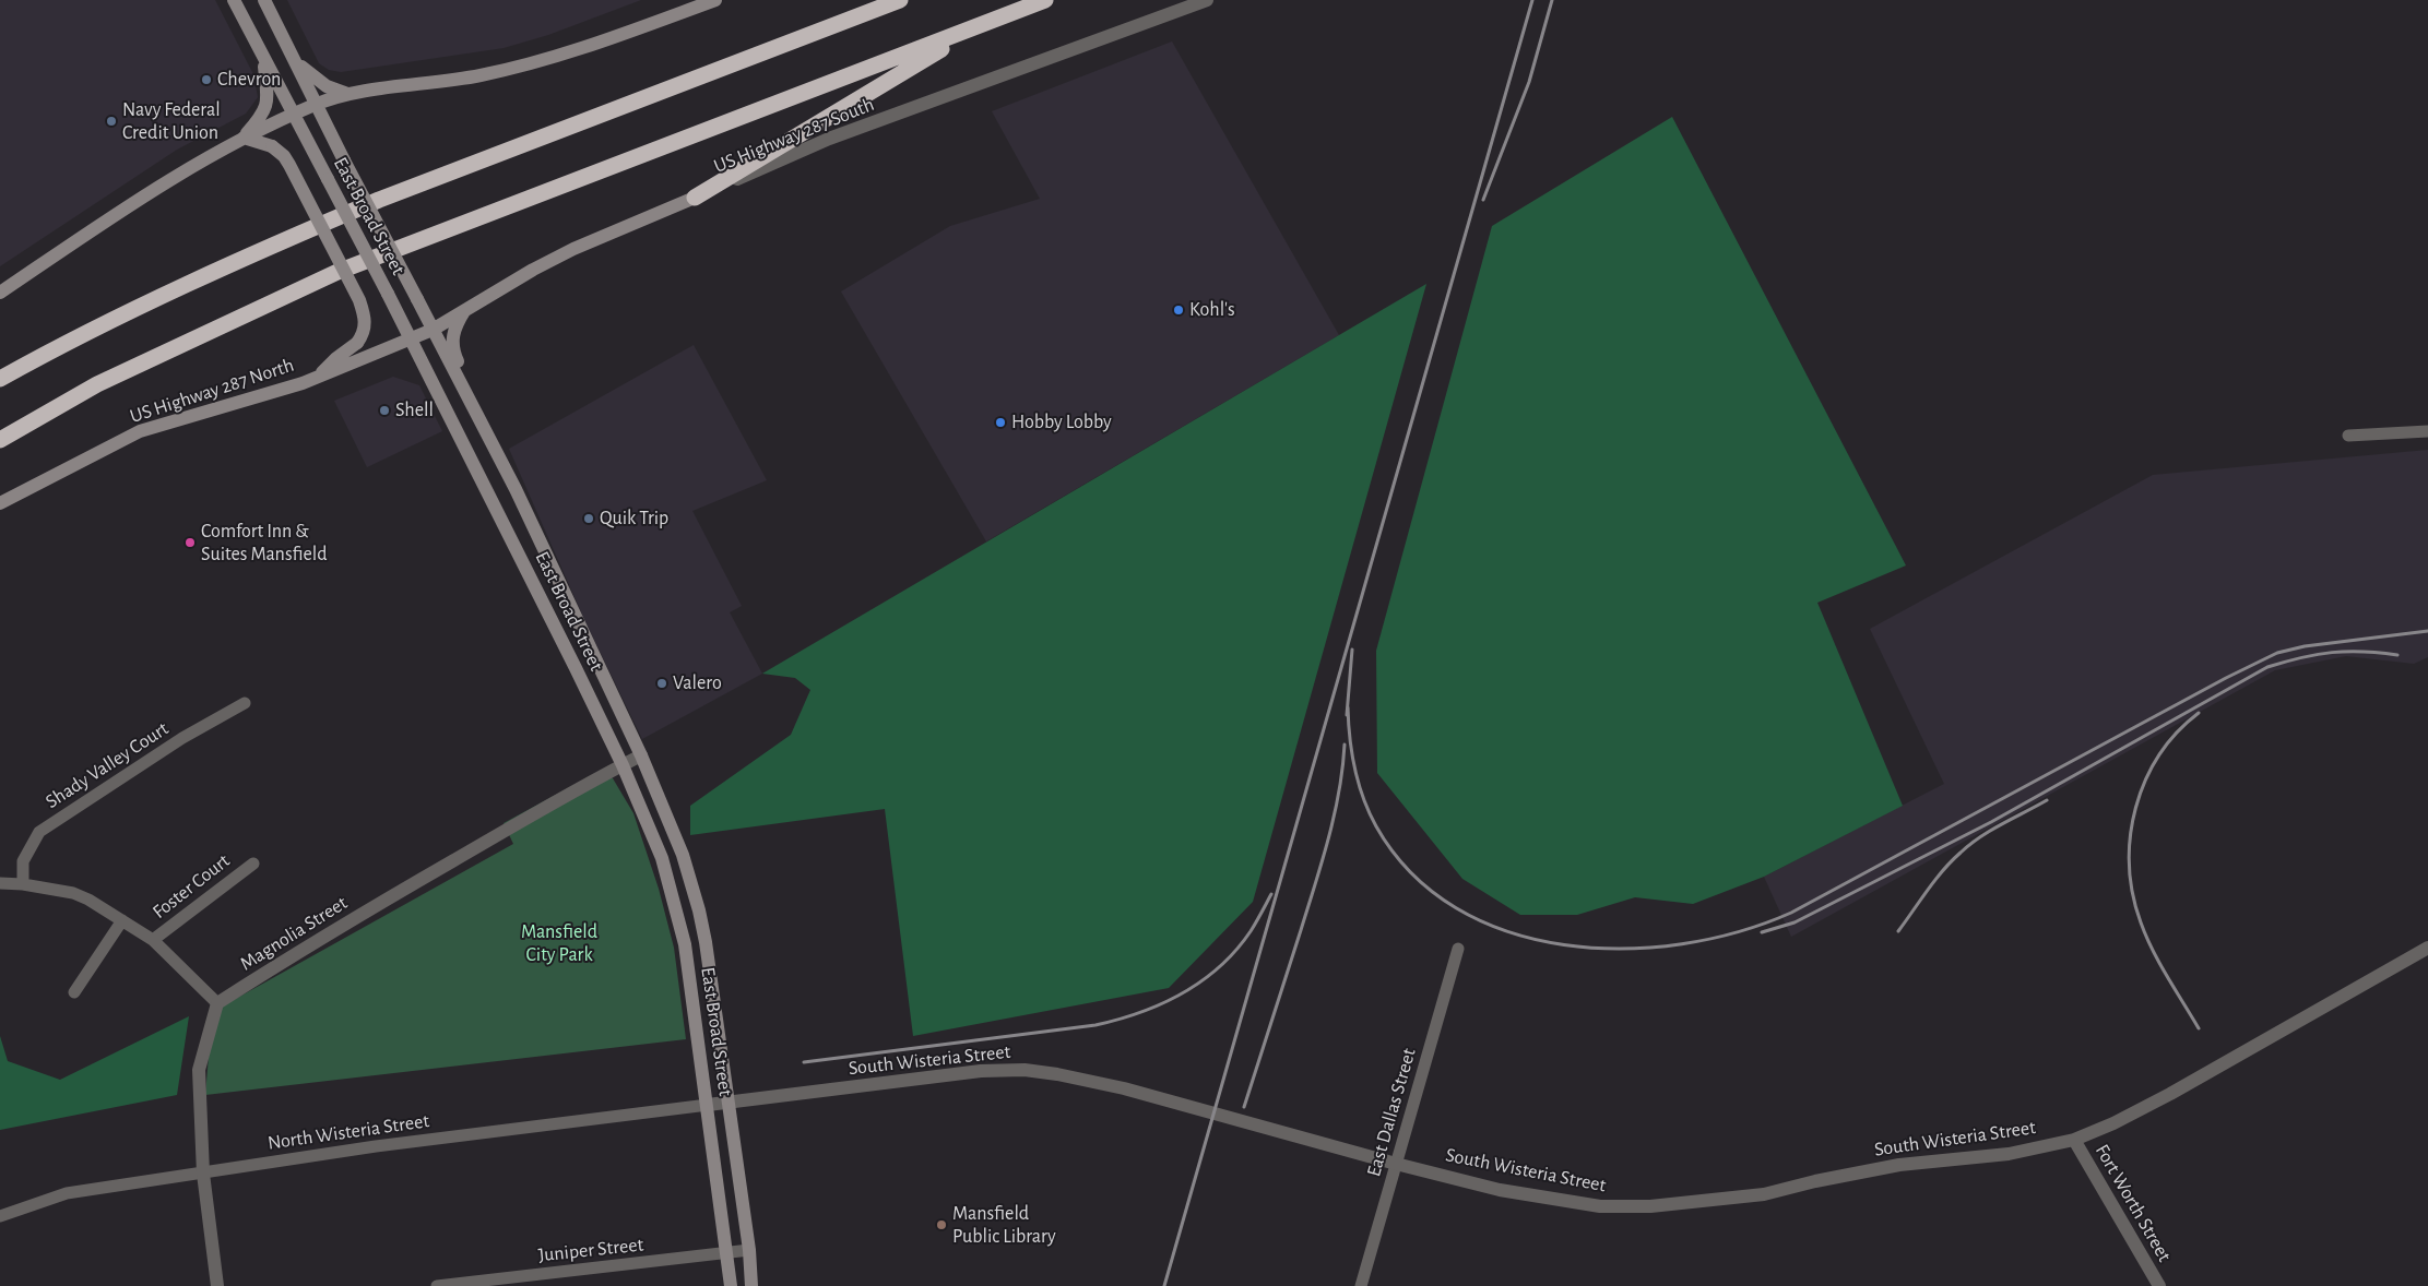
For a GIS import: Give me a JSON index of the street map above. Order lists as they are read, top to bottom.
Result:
{
  "streets": {
    "main road": ["US Highway 287 South", "East Broad Street", "US Highway 287 North"],
    "street": [
      "Shady Valley Court",
      "Foster Court",
      "Magnolia Street",
      "South Wisteria Street",
      "East Dallas Street",
      "North Wisteria Street",
      "Fort Worth Street",
      "Juniper Street"
    ]
  },
  "crossings": [
    ["US Highway 287 South", "East Broad Street"],
    ["US Highway 287 South", "US Highway 287 North"],
    ["East Broad Street", "US Highway 287 North"],
    ["East Broad Street", "Magnolia Street"],
    ["East Broad Street", "South Wisteria Street"],
    ["East Broad Street", "North Wisteria Street"],
    ["East Broad Street", "Juniper Street"],
    ["South Wisteria Street", "East Dallas Street"],
    ["South Wisteria Street", "North Wisteria Street"],
    ["South Wisteria Street", "Fort Worth Street"]
  ],
  "parks": ["Mansfield City Park"],
  "places": [
    "Chevron",
    "Navy Federal Credit Union",
    "Kohl's",
    "Shell",
    "Hobby Lobby",
    "Quik Trip",
    "Comfort Inn & Suites Mansfield",
    "Valero",
    "Mansfield Public Library"
  ]
}
